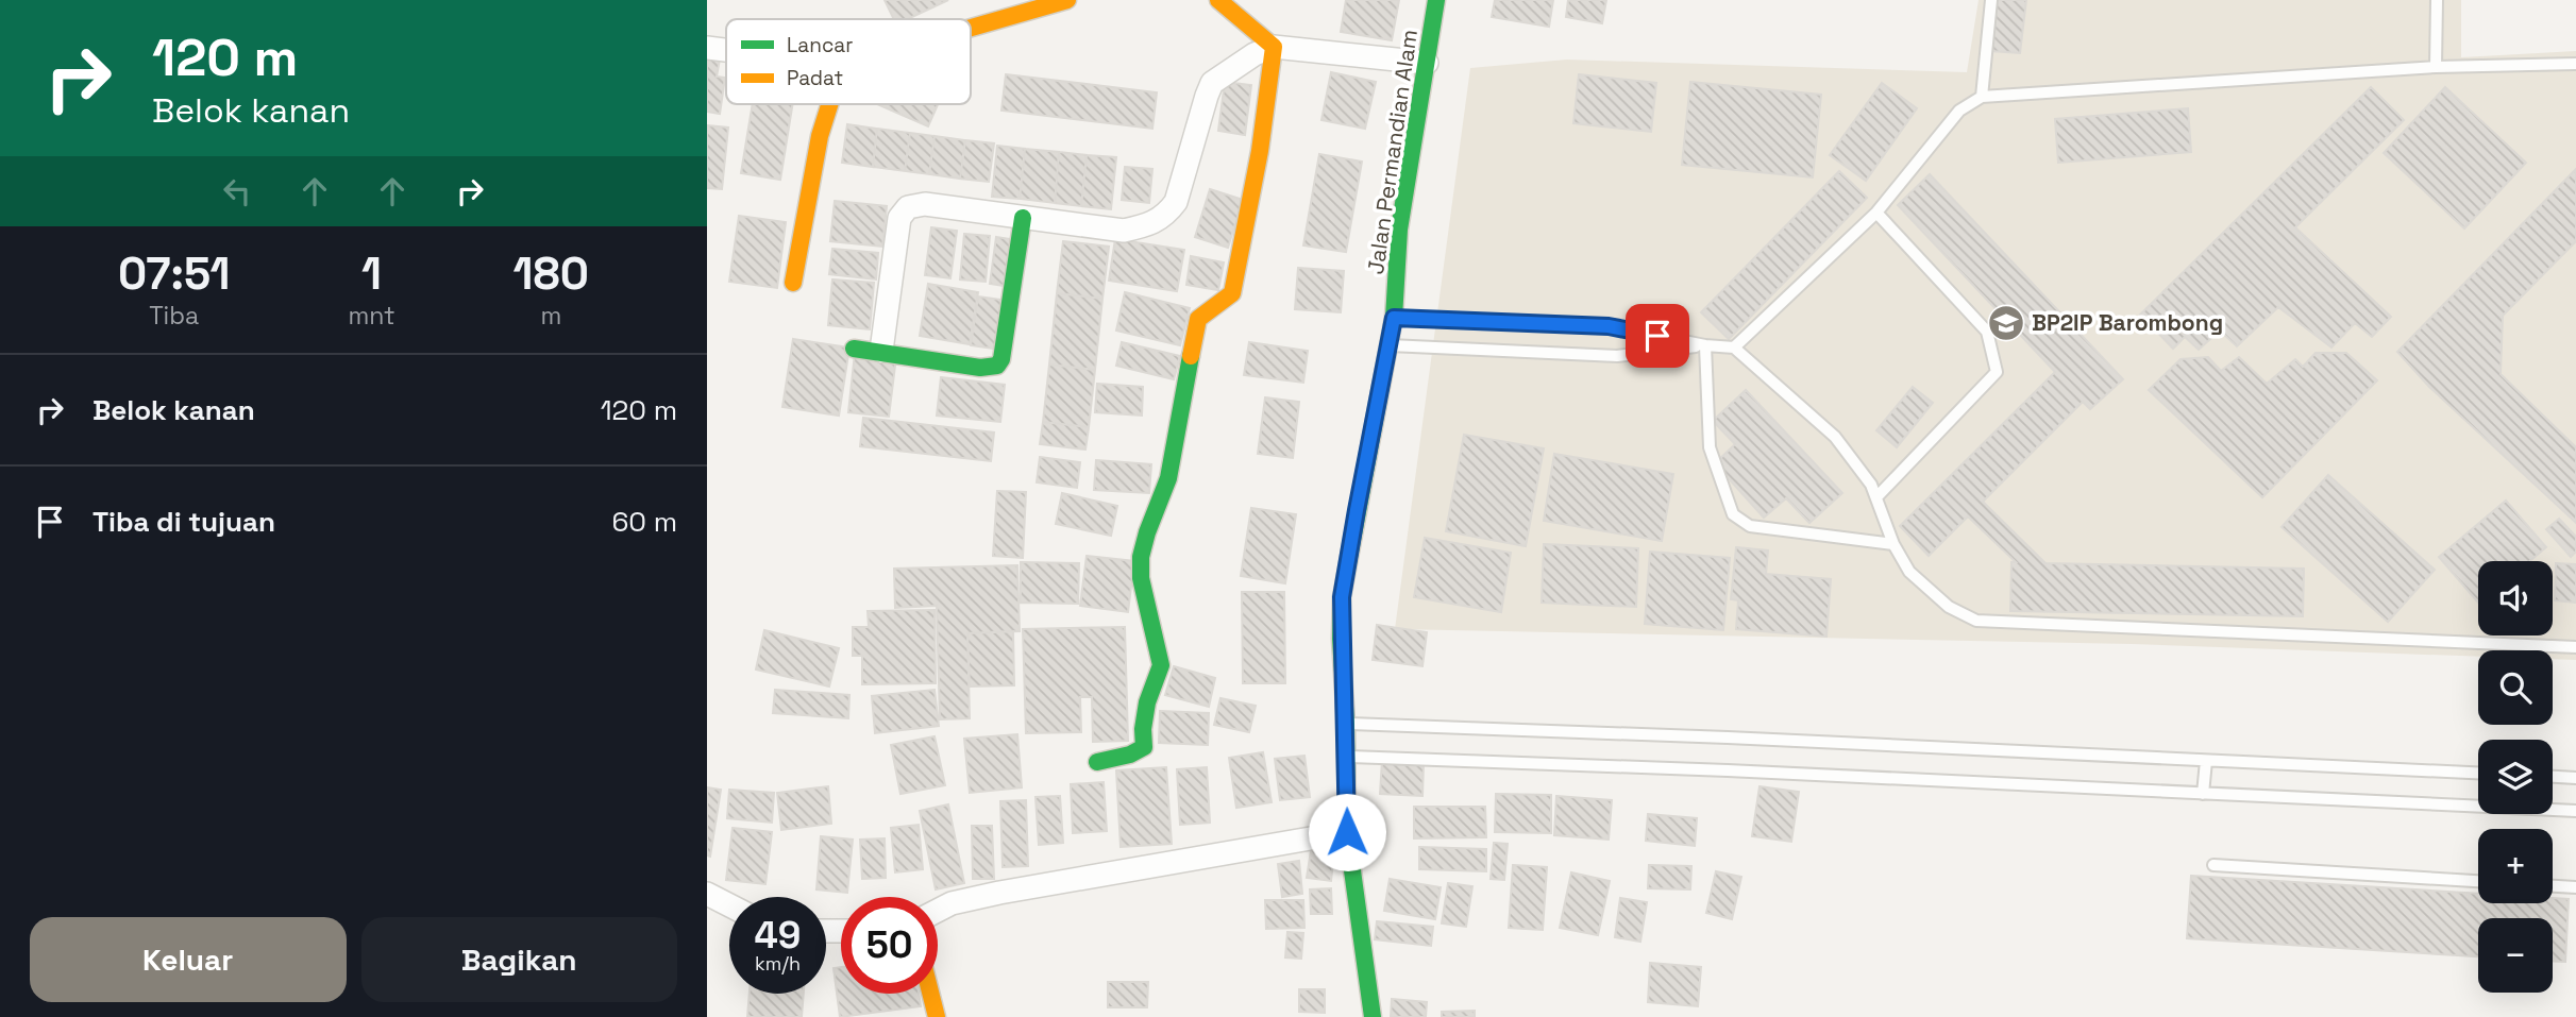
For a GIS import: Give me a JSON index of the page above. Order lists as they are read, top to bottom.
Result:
{
  "streets": {
    "street": ["Jalan Permandian Alam"]
  },
  "places": {
    "school or university": ["BP2IP Barombong"]
  },
  "legend": ["Lancar", "Padat"],
  "page": {
    "turn": ["120 m", "Belok kanan"],
    "eta": [
      "07:51",
      "Tiba",
      "1",
      "mnt",
      "180",
      "m"
    ],
    "list": [
      {
        "name": "Belok kanan",
        "value": "120 m"
      },
      {
        "name": "Tiba di tujuan",
        "value": "60 m"
      }
    ],
    "map_buttons": ["+", "−"],
    "speed": "49 km/h",
    "limit": "50",
    "buttons": ["Keluar", "Bagikan"]
  }
}
